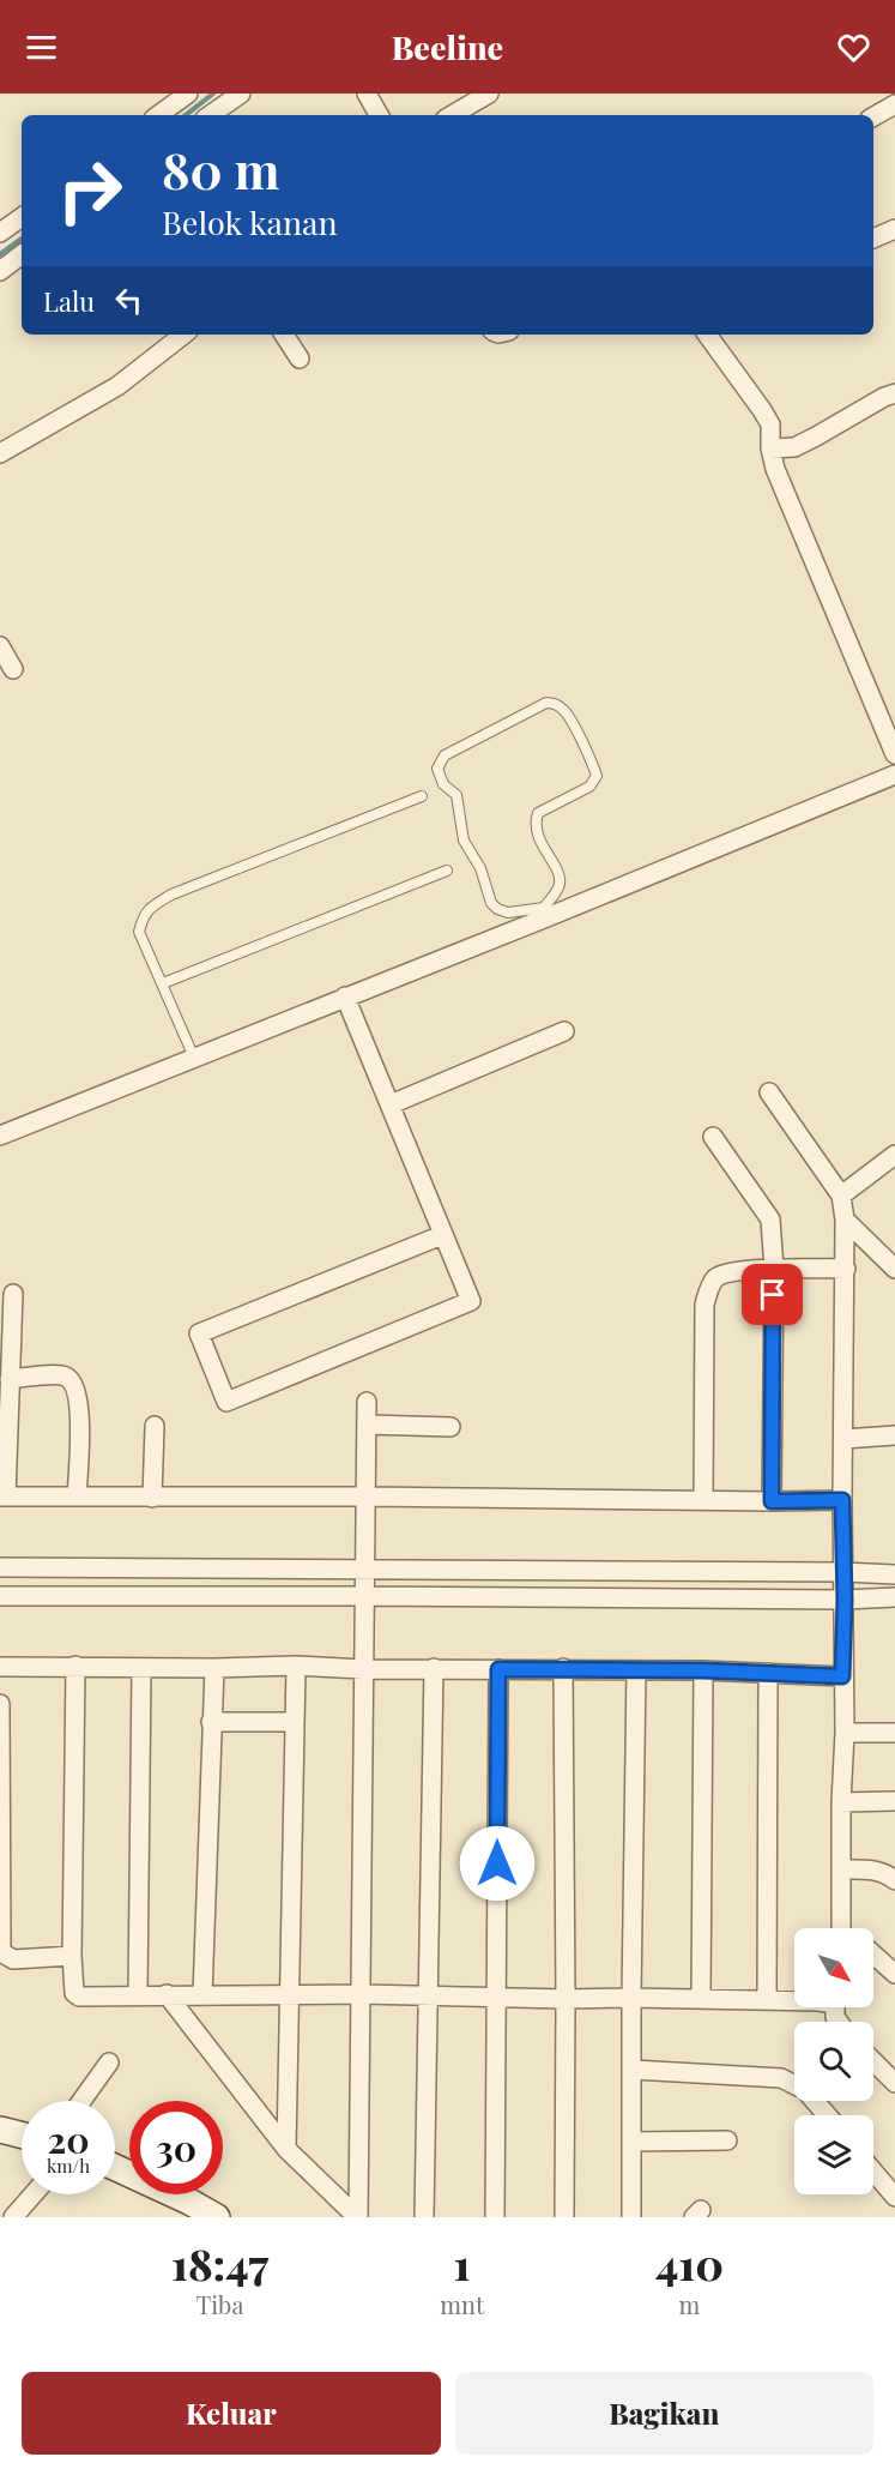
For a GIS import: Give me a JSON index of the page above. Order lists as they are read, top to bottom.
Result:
{
  "north": "bottom right",
  "page": {
    "header": "Beeline",
    "turn": ["80 m", "Belok kanan"],
    "then": "Lalu",
    "speed": "20 km/h",
    "limit": "30",
    "eta": [
      "18:47",
      "Tiba",
      "1",
      "mnt",
      "410",
      "m"
    ],
    "buttons": ["Keluar", "Bagikan"]
  }
}
